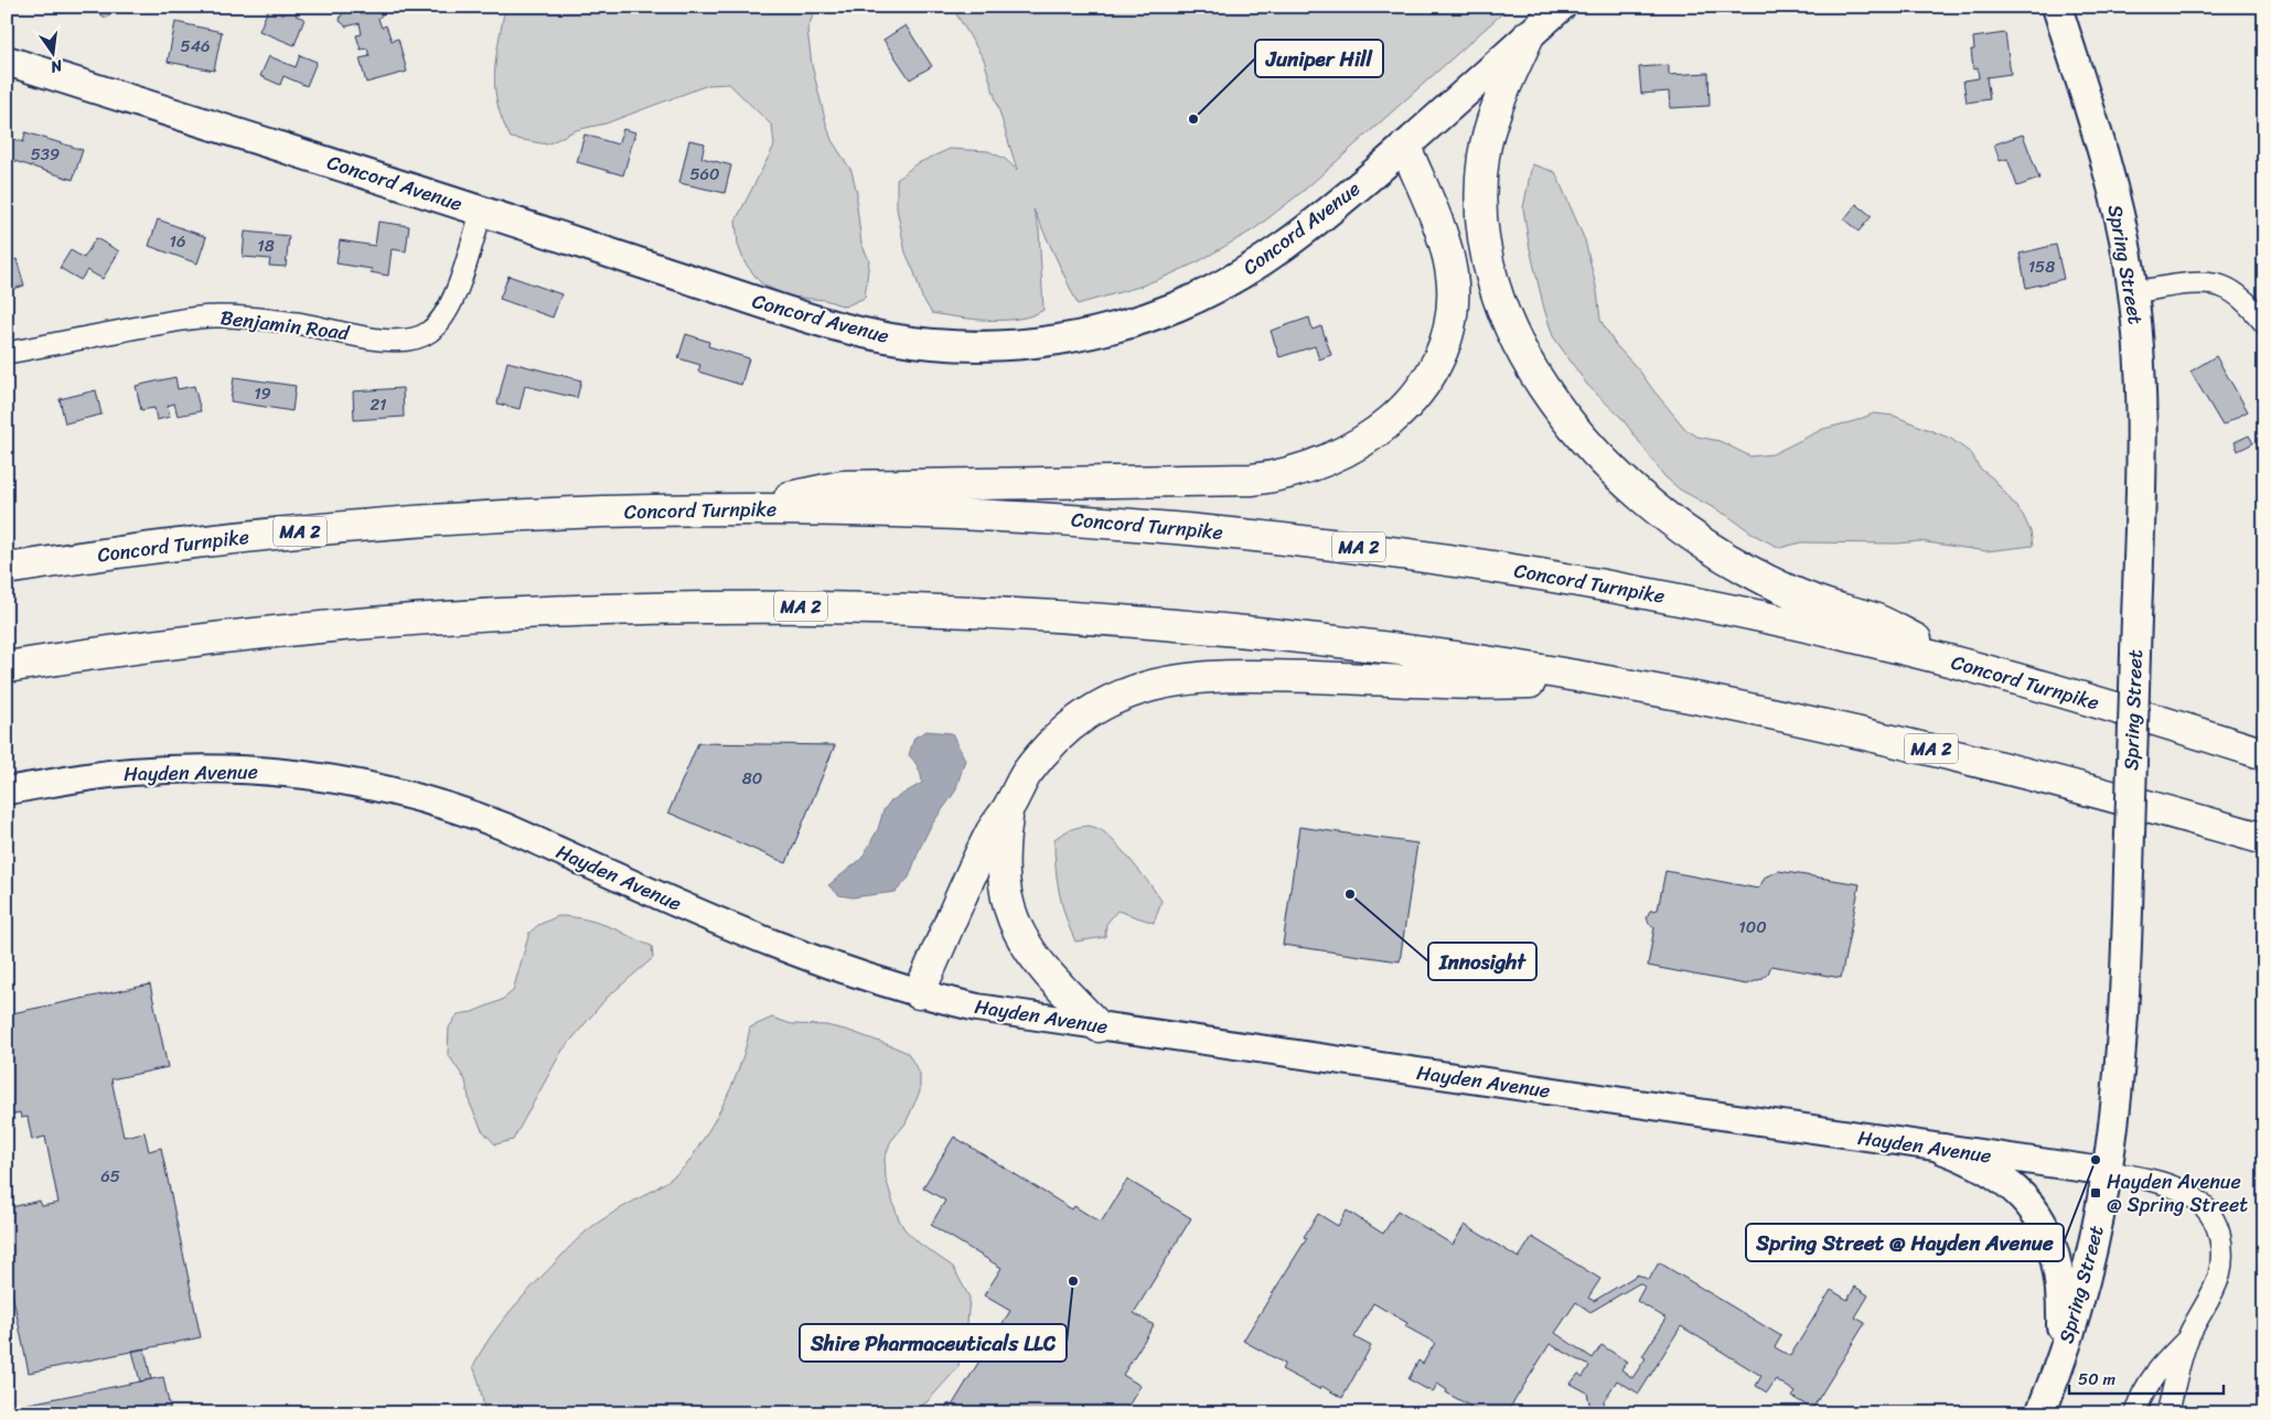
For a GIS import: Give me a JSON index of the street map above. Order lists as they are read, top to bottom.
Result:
{
  "streets": {
    "highway": ["Concord Turnpike", "MA 2"],
    "main road": ["Concord Avenue", "Spring Street"],
    "street": ["Benjamin Road", "Hayden Avenue"]
  },
  "crossings": [
    ["Concord Avenue", "Benjamin Road"],
    ["Spring Street", "Hayden Avenue"]
  ],
  "places": {
    "other": [
      "Juniper Hill",
      "Innosight",
      "Spring Street @ Hayden Avenue",
      "Shire Pharmaceuticals LLC"
    ],
    "transit": ["Hayden Avenue @ Spring Street"]
  },
  "house_numbers": [
    "546",
    "539",
    "560",
    "16",
    "18",
    "158",
    "19",
    "21",
    "80",
    "100",
    "65"
  ],
  "scale_bar": "50 m",
  "north": "bottom"
}
